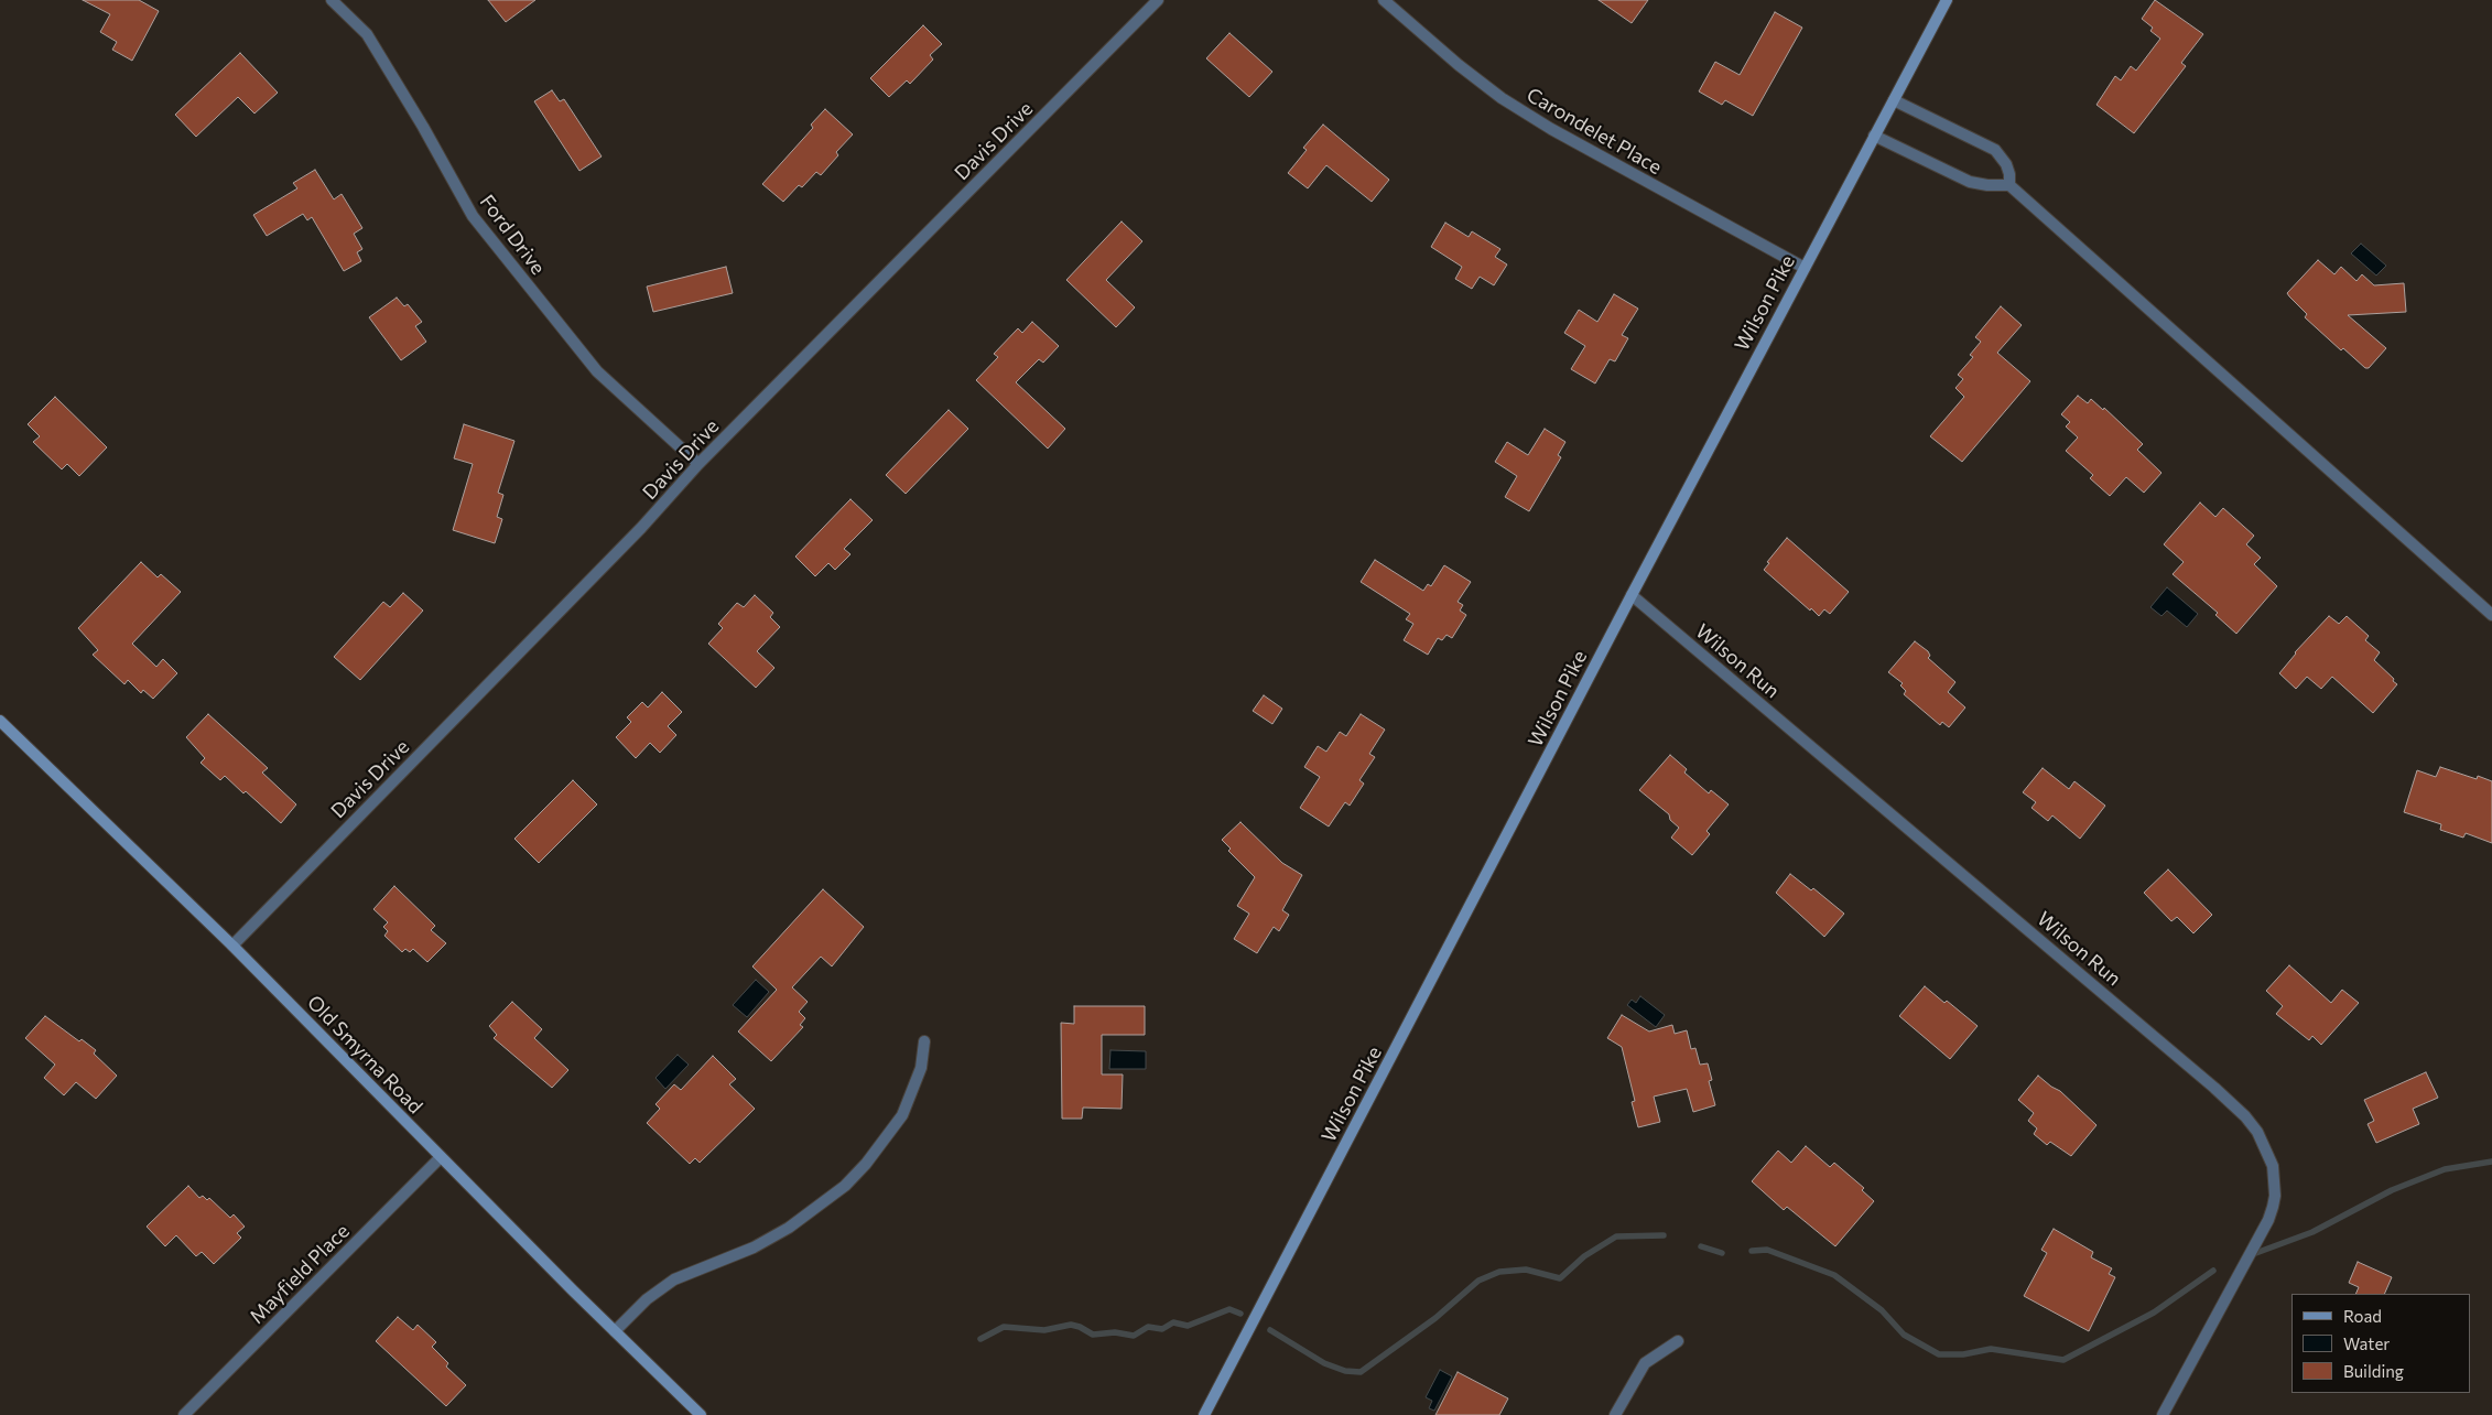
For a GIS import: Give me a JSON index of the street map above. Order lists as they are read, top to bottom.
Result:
{
  "streets": {
    "main road": ["Wilson Pike", "Old Smyrna Road"],
    "street": [
      "Carondelet Place",
      "Davis Drive",
      "Ford Drive",
      "Wilson Run",
      "Mayfield Place"
    ]
  },
  "crossings": [
    ["Carondelet Place", "Wilson Pike"],
    ["Davis Drive", "Ford Drive"],
    ["Davis Drive", "Old Smyrna Road"],
    ["Wilson Pike", "Wilson Run"],
    ["Old Smyrna Road", "Mayfield Place"]
  ],
  "legend": ["Road", "Water", "Building"]
}
